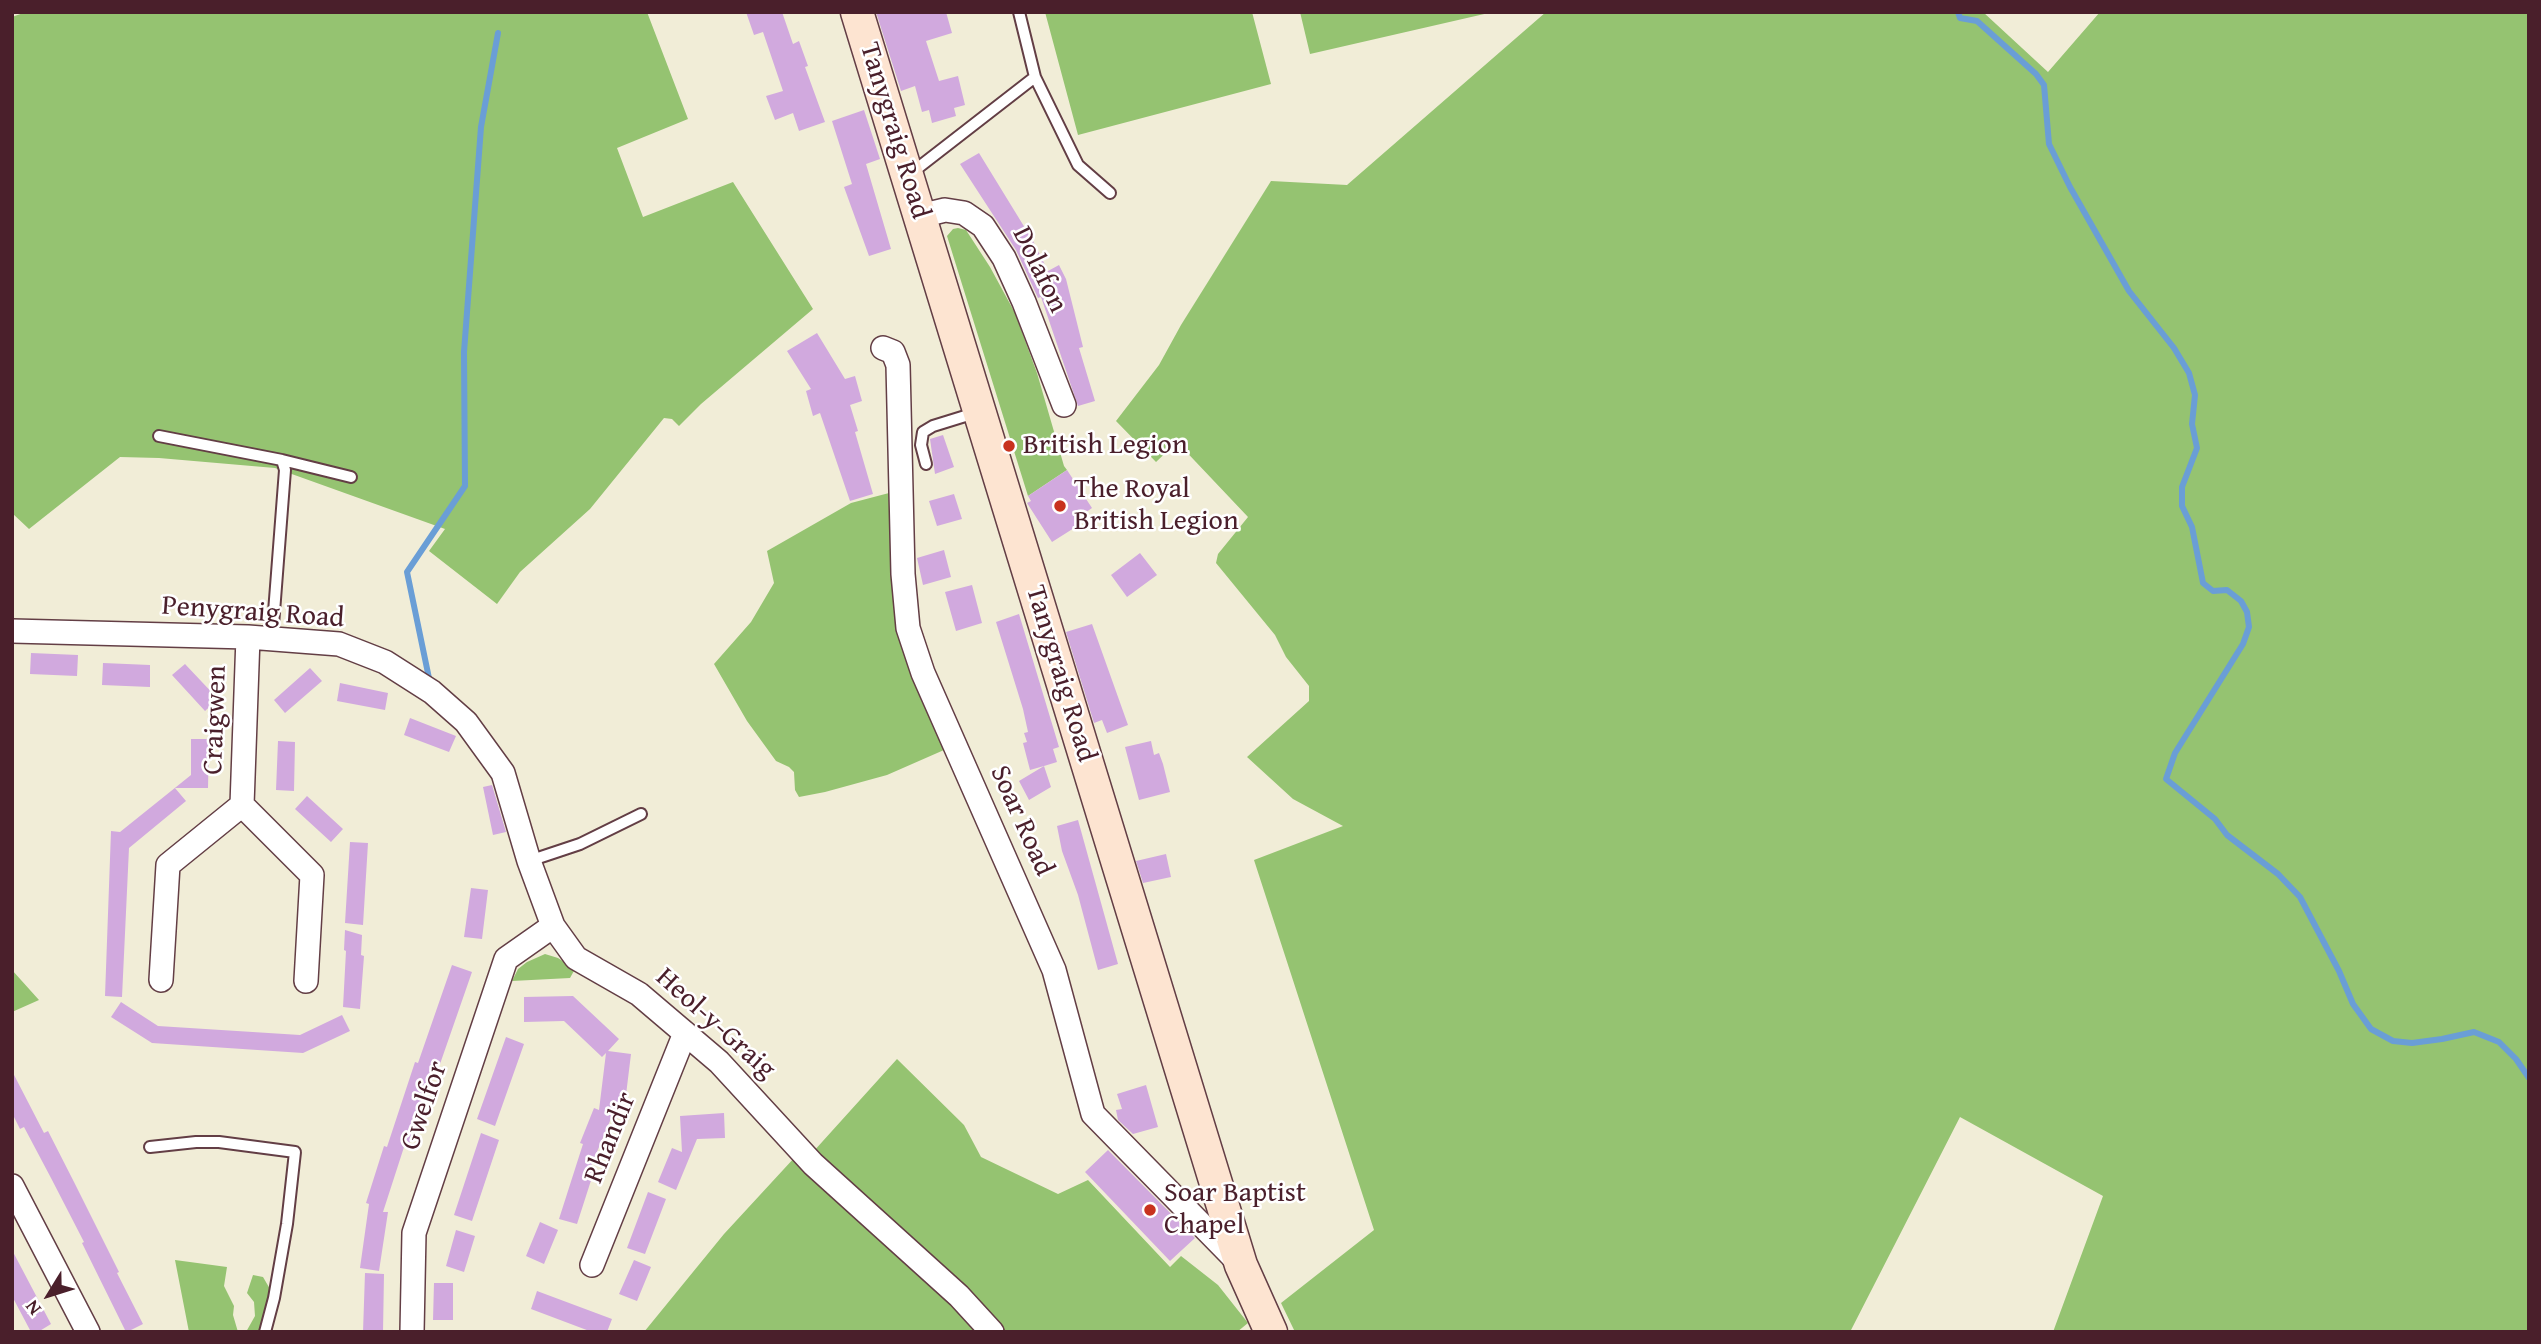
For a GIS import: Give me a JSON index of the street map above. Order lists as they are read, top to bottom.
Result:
{
  "streets": {
    "main road": ["Tanygraig Road"],
    "street": [
      "Dolafon",
      "Penygraig Road",
      "Craigwen",
      "Soar Road",
      "Heol-y-Graig",
      "Gwelfor",
      "Rhandir"
    ]
  },
  "crossings": [
    ["Tanygraig Road", "Dolafon"],
    ["Tanygraig Road", "Soar Road"],
    ["Penygraig Road", "Craigwen"],
    ["Penygraig Road", "Heol-y-Graig"],
    ["Heol-y-Graig", "Gwelfor"],
    ["Heol-y-Graig", "Rhandir"]
  ],
  "places": ["British Legion", "The Royal British Legion", "Soar Baptist Chapel"],
  "north": "bottom left"
}
